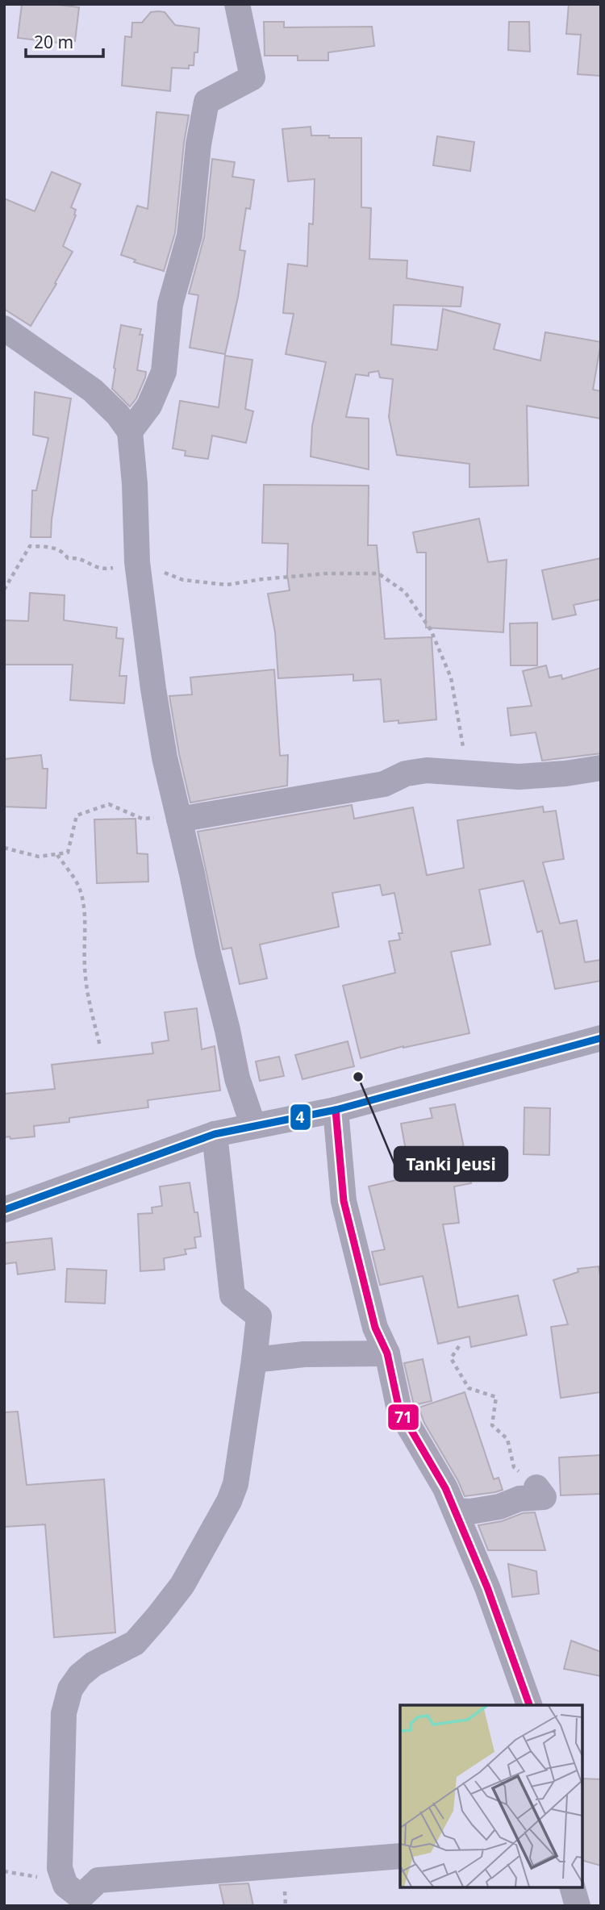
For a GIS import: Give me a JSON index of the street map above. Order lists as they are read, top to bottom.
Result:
{
  "places": ["Tanki Jeusi"],
  "lines": ["transit line 4", "transit line 71"],
  "scale_bar": "20 m"
}
